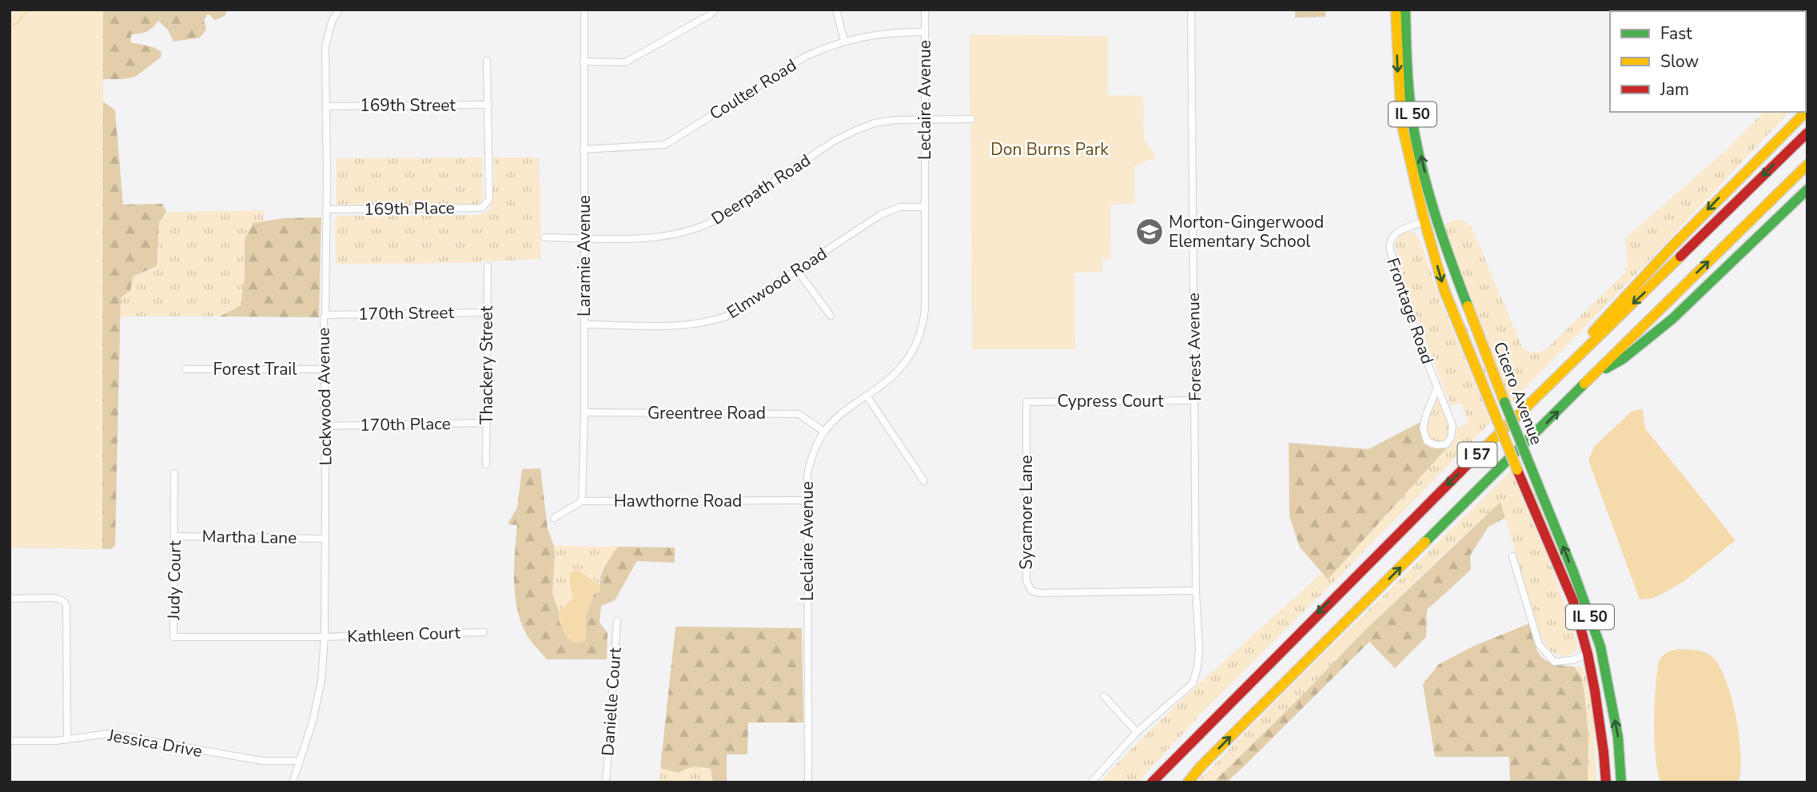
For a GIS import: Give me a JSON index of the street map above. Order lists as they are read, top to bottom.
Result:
{
  "streets": {
    "main road": ["IL 50", "Cicero Avenue", "I 57"],
    "street": [
      "Coulter Road",
      "Leclaire Avenue",
      "169th Street",
      "Deerpath Road",
      "169th Place",
      "Laramie Avenue",
      "Elmwood Road",
      "Frontage Road",
      "170th Street",
      "Forest Avenue",
      "Thackery Street",
      "Forest Trail",
      "Lockwood Avenue",
      "Cypress Court",
      "Greentree Road",
      "170th Place",
      "Hawthorne Road",
      "Sycamore Lane",
      "Martha Lane",
      "Judy Court",
      "Kathleen Court",
      "Danielle Court",
      "Jessica Drive"
    ]
  },
  "crossings": [
    ["Coulter Road", "Leclaire Avenue"],
    ["Coulter Road", "Laramie Avenue"],
    ["Leclaire Avenue", "Deerpath Road"],
    ["Leclaire Avenue", "Elmwood Road"],
    ["Leclaire Avenue", "Greentree Road"],
    ["Leclaire Avenue", "Hawthorne Road"],
    ["169th Street", "169th Place"],
    ["169th Street", "Lockwood Avenue"],
    ["Deerpath Road", "Laramie Avenue"],
    ["169th Place", "Lockwood Avenue"],
    ["Laramie Avenue", "Elmwood Road"],
    ["Laramie Avenue", "Greentree Road"],
    ["Laramie Avenue", "Hawthorne Road"],
    ["Frontage Road", "Cicero Avenue"],
    ["170th Street", "Thackery Street"],
    ["170th Street", "Lockwood Avenue"],
    ["Forest Avenue", "Cypress Court"],
    ["Forest Avenue", "Sycamore Lane"],
    ["Thackery Street", "170th Place"],
    ["Forest Trail", "Lockwood Avenue"],
    ["Lockwood Avenue", "170th Place"],
    ["Lockwood Avenue", "Martha Lane"],
    ["Lockwood Avenue", "Judy Court"],
    ["Lockwood Avenue", "Kathleen Court"],
    ["Lockwood Avenue", "Jessica Drive"],
    ["Cypress Court", "Sycamore Lane"],
    ["Martha Lane", "Judy Court"],
    ["Judy Court", "Kathleen Court"]
  ],
  "parks": ["Don Burns Park"],
  "places": {
    "school or university": ["Morton-Gingerwood Elementary School"]
  },
  "legend": ["Fast", "Slow", "Jam"]
}
